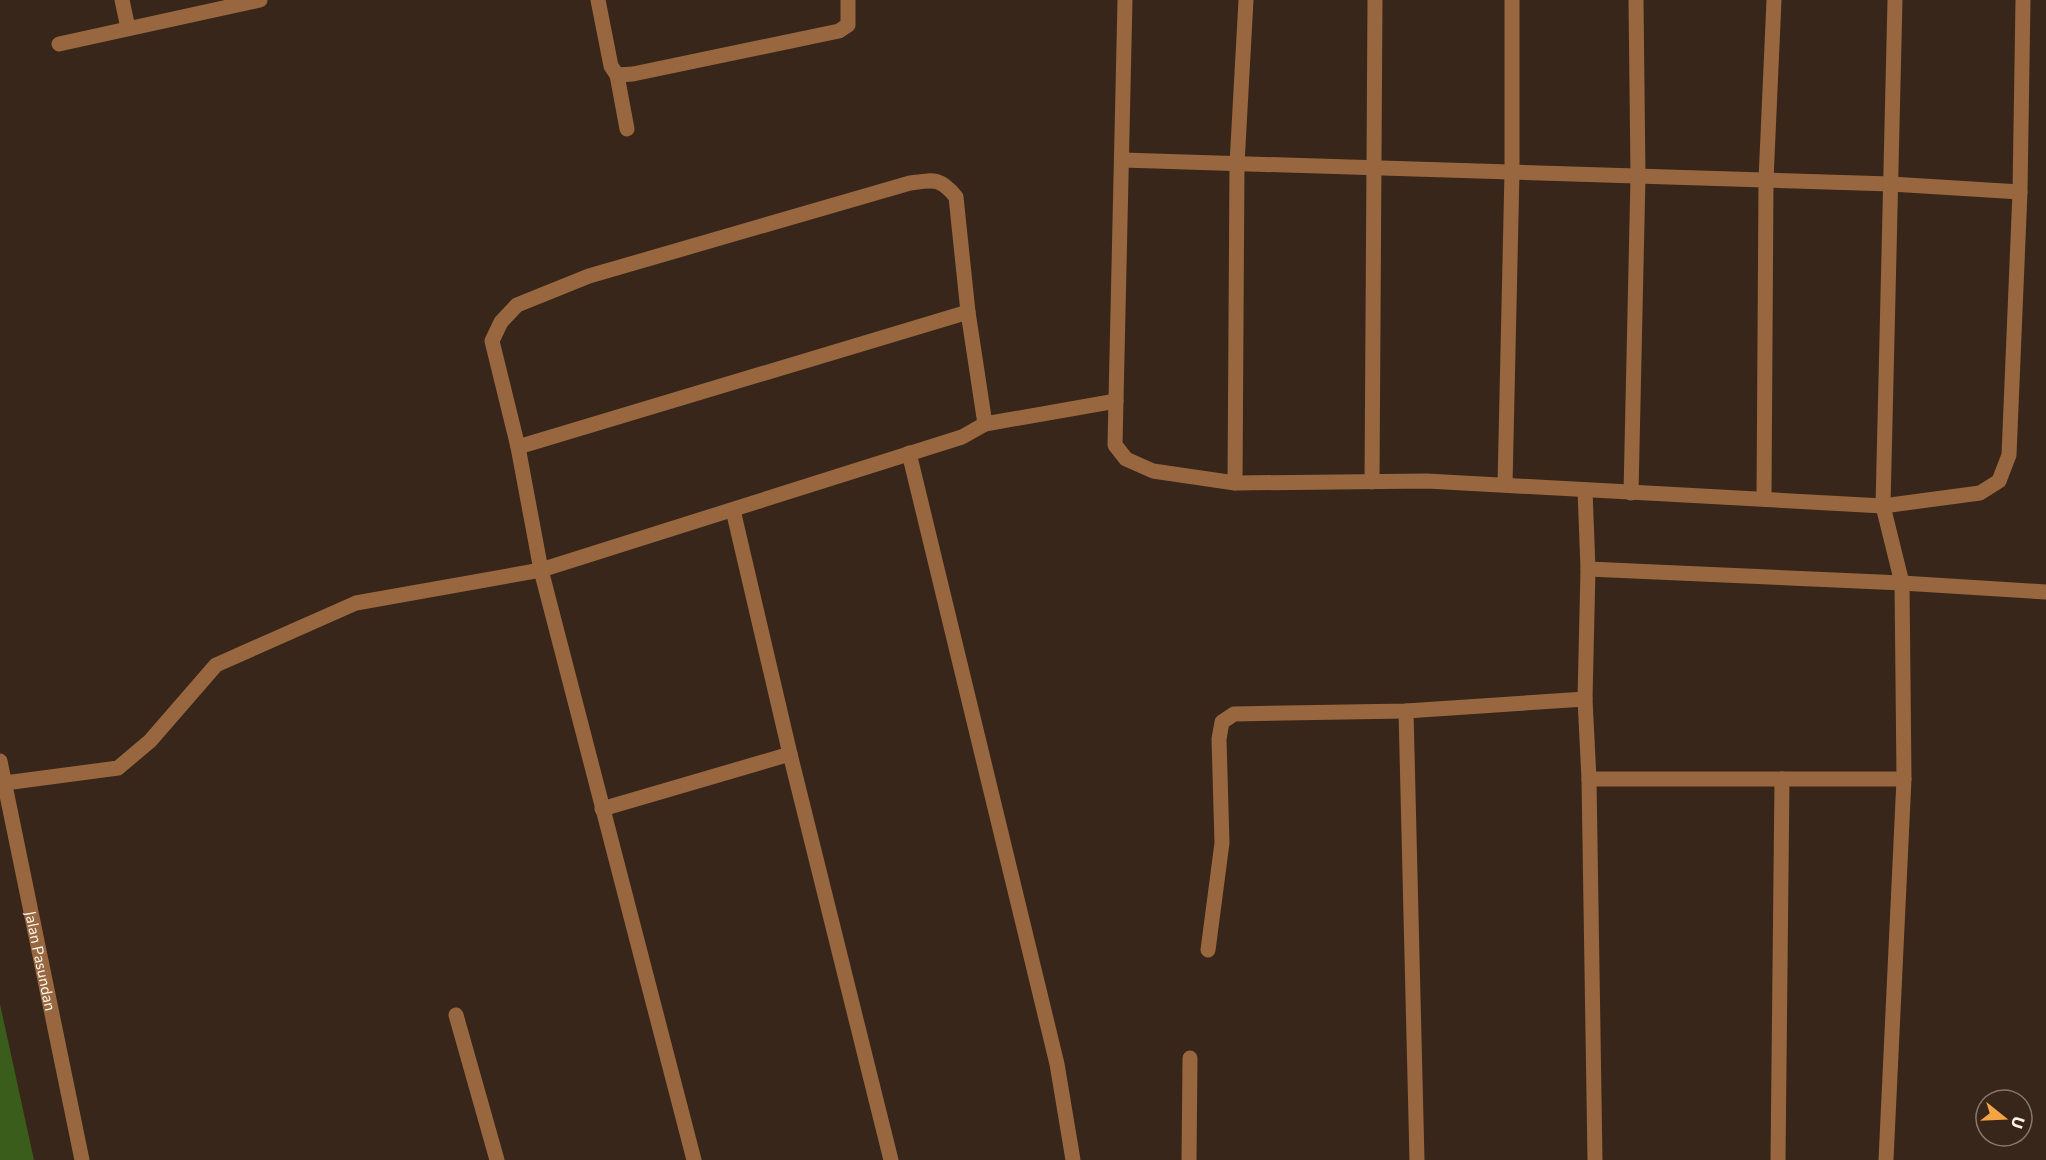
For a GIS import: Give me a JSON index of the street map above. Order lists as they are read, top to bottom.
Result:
{
  "streets": {
    "street": ["Jalan Pasundan"]
  },
  "north": "right"
}
